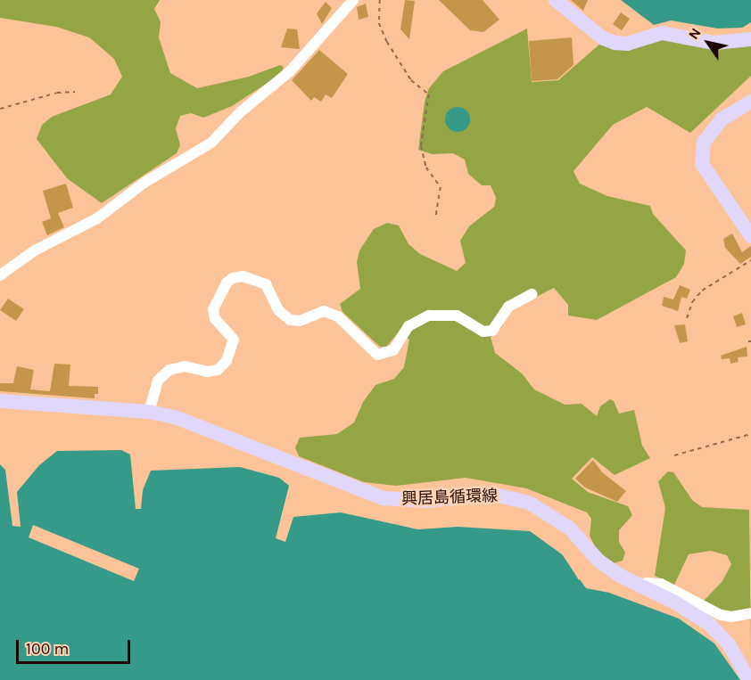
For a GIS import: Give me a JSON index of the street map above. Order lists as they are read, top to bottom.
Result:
{
  "streets": {
    "main road": ["興居島循環線"]
  },
  "scale_bar": "100 m",
  "north": "top left"
}
